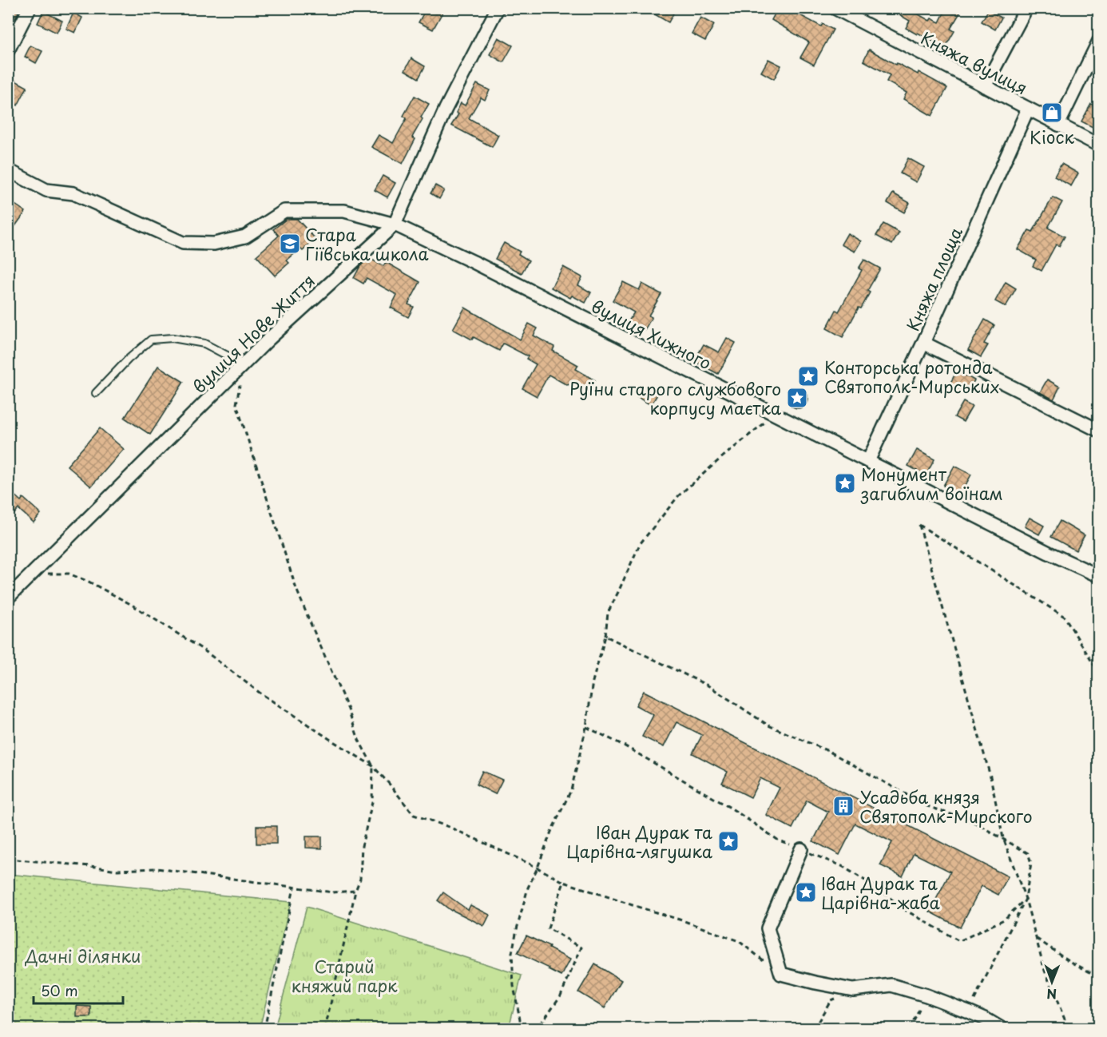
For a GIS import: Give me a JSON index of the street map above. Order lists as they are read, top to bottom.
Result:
{
  "streets": {
    "street": [
      "Княжа вулиця",
      "Княжа площа",
      "вулиця Нове Життя",
      "вулиця Хижного"
    ]
  },
  "crossings": [
    ["Княжа вулиця", "Княжа площа"],
    ["Княжа площа", "вулиця Хижного"],
    ["вулиця Нове Життя", "вулиця Хижного"]
  ],
  "parks": ["Дачні ділянки", "Старий княжий парк"],
  "places": {
    "shop": ["Кіоск"],
    "school or university": ["Стара Гіївська школа"],
    "place": [
      "Конторська ротонда Святополк-Мирських",
      "Руїни старого службового корпусу маєтка",
      "Монумент загиблим воїнам",
      "Іван Дурак та Царівна-лягушка",
      "Іван Дурак та Царівна-жаба"
    ],
    "building": ["Усадьба князя Святополк-Мирского"]
  },
  "scale_bar": "50 m",
  "north": "bottom"
}
